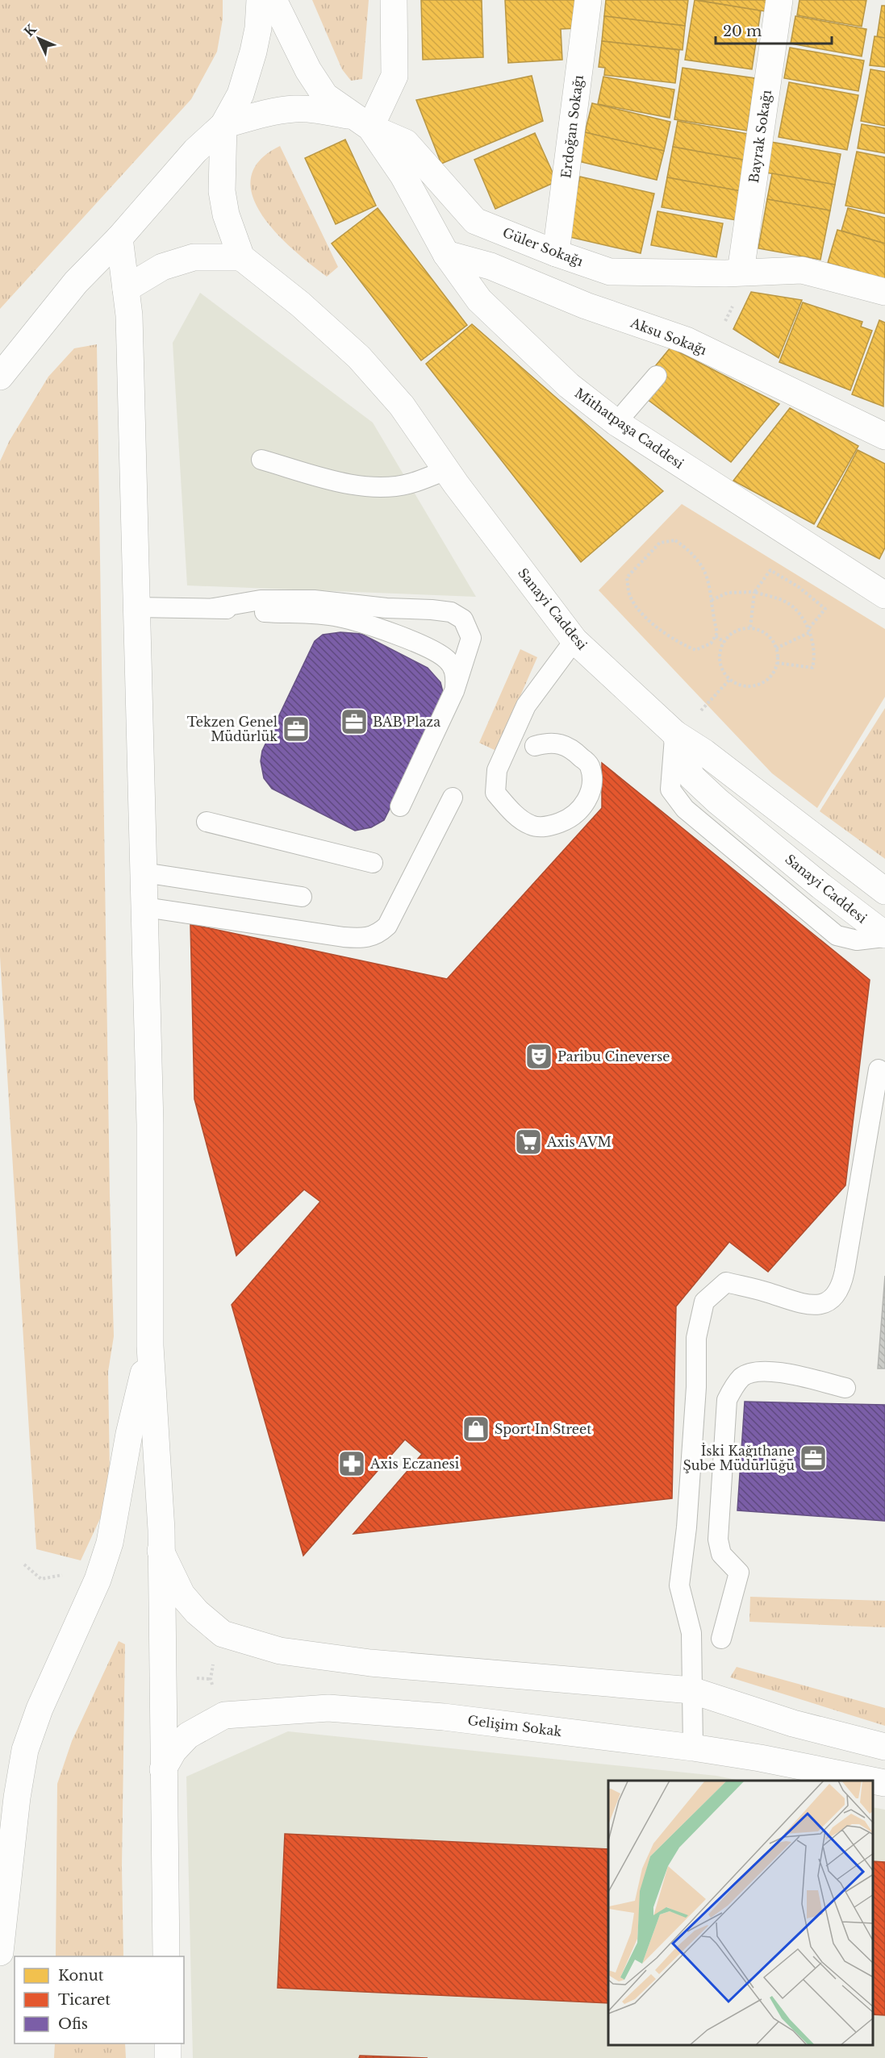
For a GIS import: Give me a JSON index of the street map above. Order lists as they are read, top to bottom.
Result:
{
  "streets": {
    "main road": [
      "Erdoğan Sokağı",
      "Bayrak Sokağı",
      "Güler Sokağı",
      "Aksu Sokağı",
      "Mithatpaşa Caddesi",
      "Sanayi Caddesi",
      "Gelişim Sokak"
    ]
  },
  "crossings": [
    ["Erdoğan Sokağı", "Güler Sokağı"],
    ["Bayrak Sokağı", "Güler Sokağı"],
    ["Güler Sokağı", "Mithatpaşa Caddesi"],
    ["Aksu Sokağı", "Mithatpaşa Caddesi"]
  ],
  "places": {
    "office": ["BAB Plaza", "Tekzen Genel Müdürlük", "İski Kağıthane Şube Müdürlüğü"],
    "theatre": ["Paribu Cineverse"],
    "supermarket": ["Axis AVM"],
    "shop": ["Sport In Street"],
    "pharmacy": ["Axis Eczanesi"]
  },
  "legend": ["Konut", "Ticaret", "Ofis"],
  "scale_bar": "20 m",
  "north": "top left"
}
